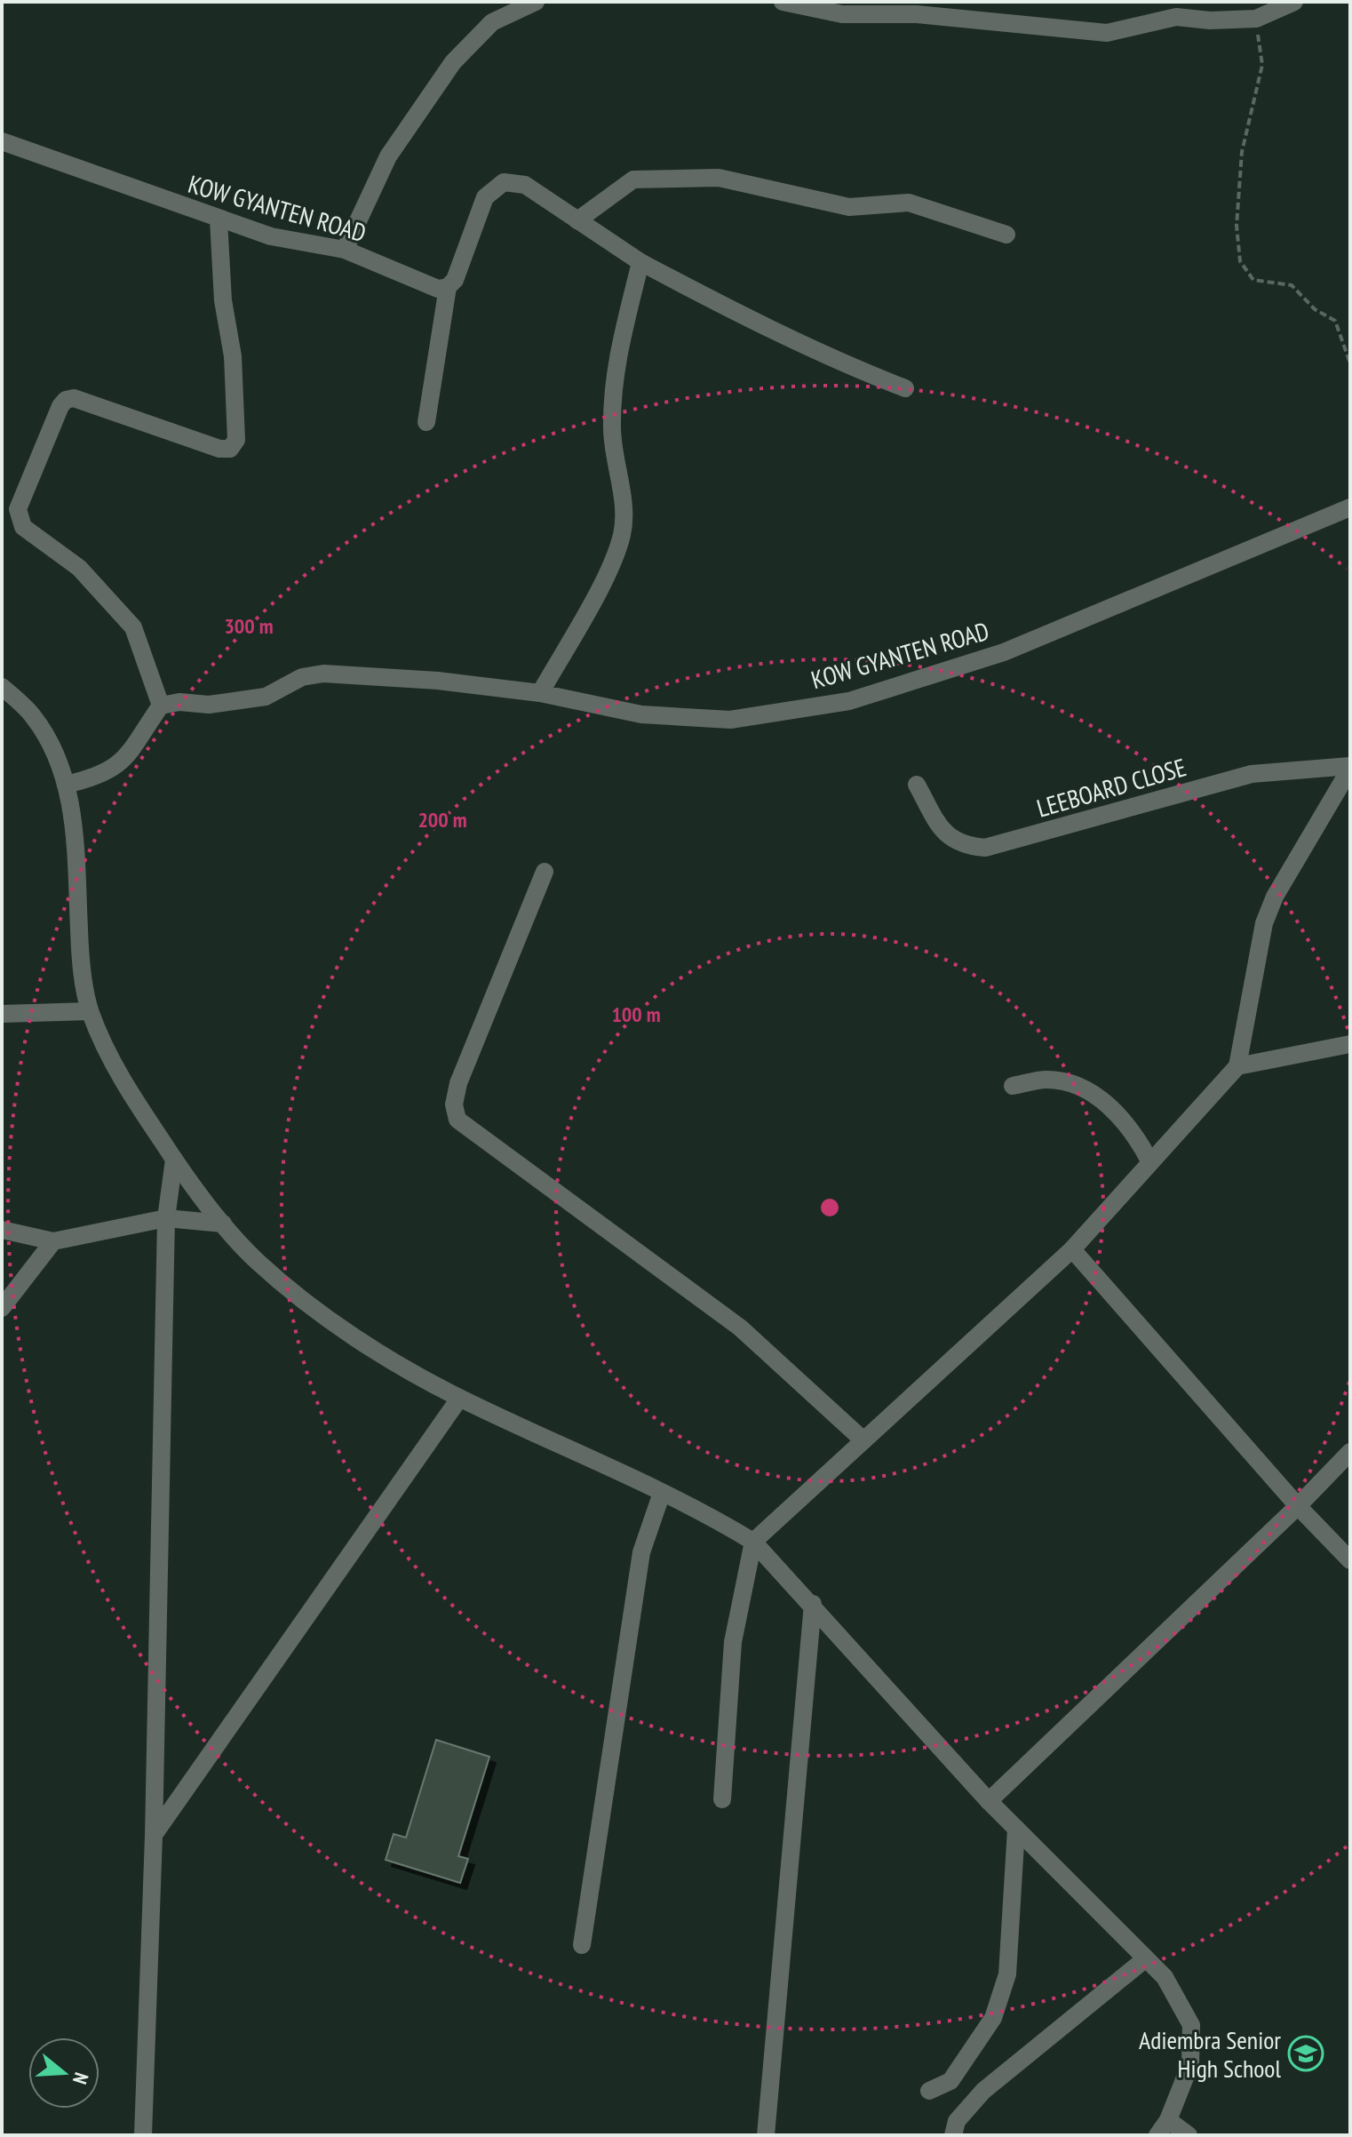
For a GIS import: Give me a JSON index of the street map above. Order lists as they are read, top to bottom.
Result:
{
  "streets": {
    "street": ["KOW GYANTEN ROAD", "LEEBOARD CLOSE"]
  },
  "places": {
    "school or university": ["Adiembra Senior High School"]
  },
  "north": "right",
  "rings": ["300 m", "200 m", "100 m"]
}
